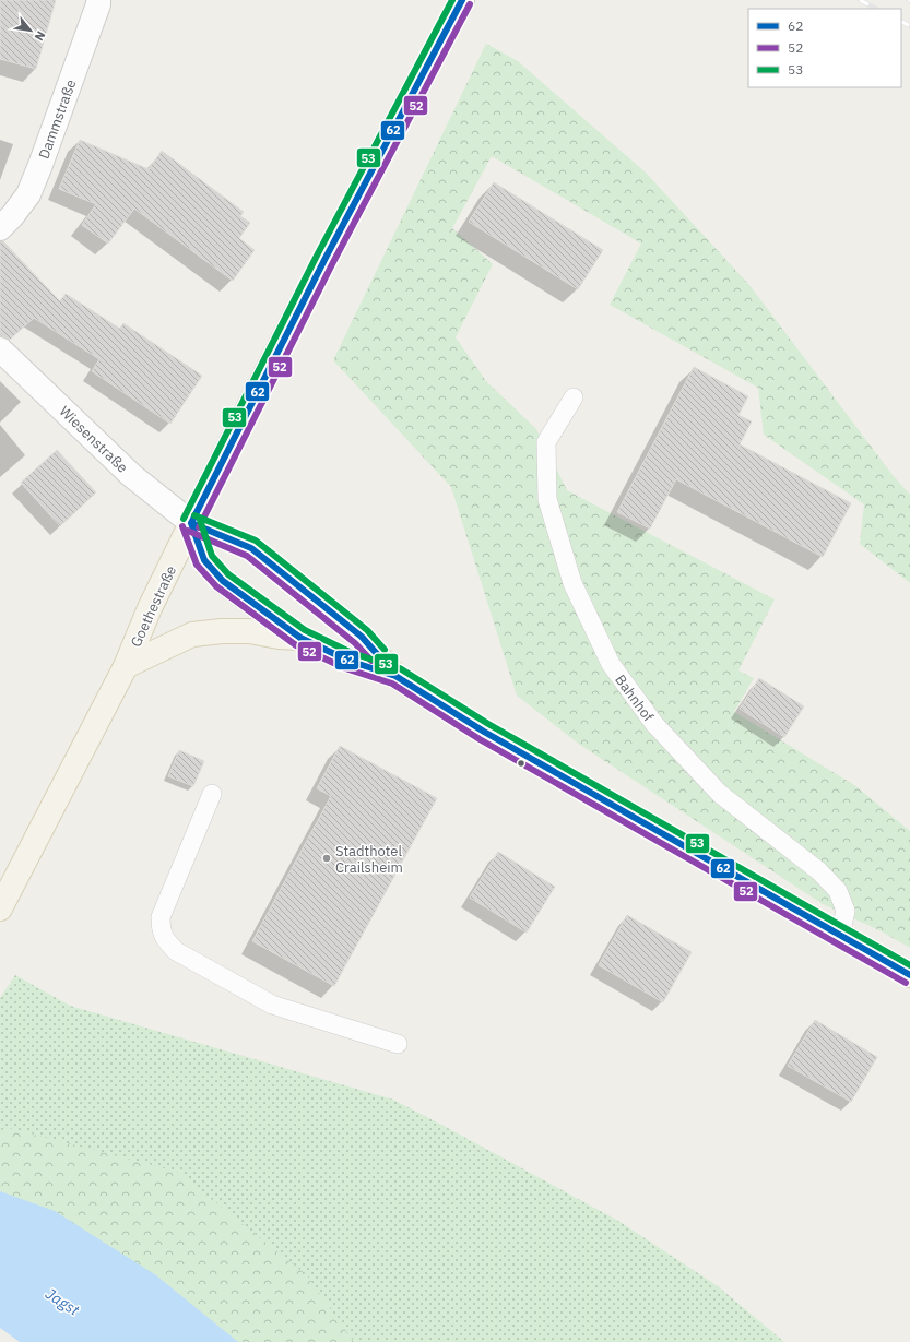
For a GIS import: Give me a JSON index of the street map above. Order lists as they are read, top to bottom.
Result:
{
  "streets": {
    "main road": ["Dammstraße", "Wiesenstraße", "Goethestraße"],
    "lane": ["Bahnhof"]
  },
  "crossings": [
    ["Wiesenstraße", "Goethestraße"]
  ],
  "water": ["Jagst"],
  "places": ["Stadthotel Crailsheim"],
  "lines": ["transit line 62", "transit line 53", "transit line 52"],
  "legend": ["62", "52", "53"],
  "north": "bottom right"
}
